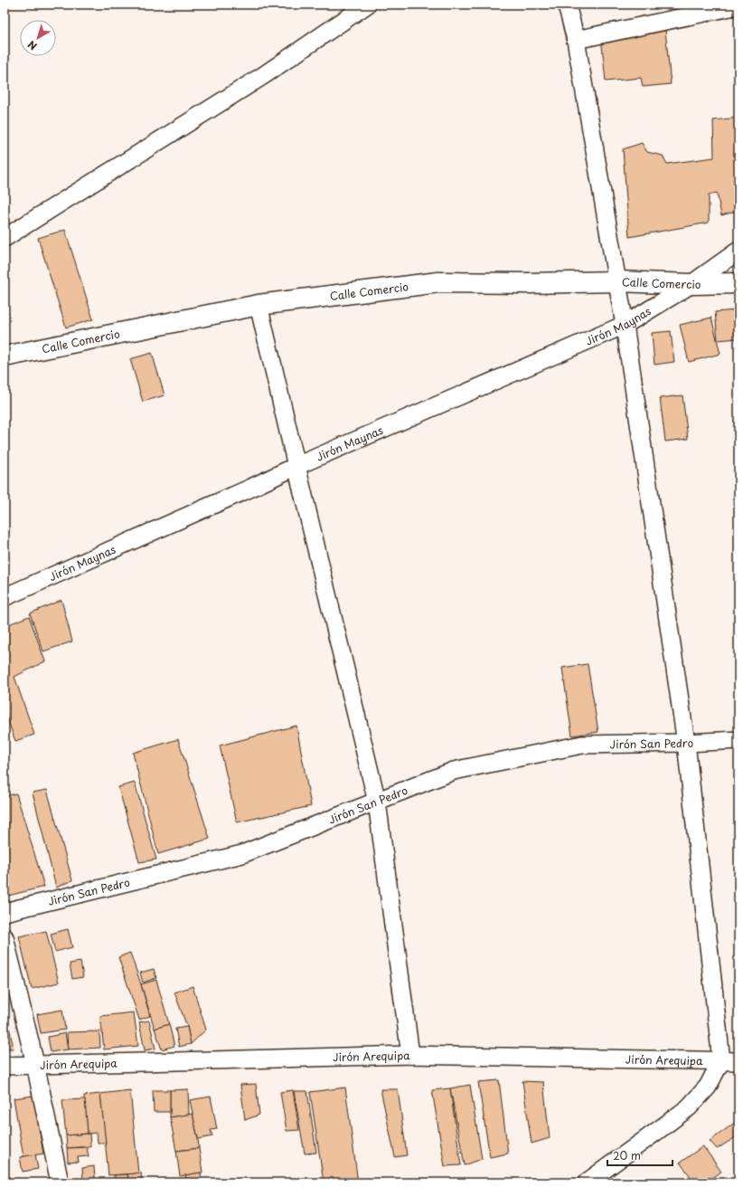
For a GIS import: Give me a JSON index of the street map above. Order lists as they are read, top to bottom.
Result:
{
  "streets": {
    "street": [
      "Calle Comercio",
      "Jirón Maynas",
      "Jirón San Pedro",
      "Jirón Arequipa"
    ]
  },
  "crossings": [
    ["Calle Comercio", "Jirón Maynas"]
  ],
  "scale_bar": "20 m",
  "north": "bottom left"
}
